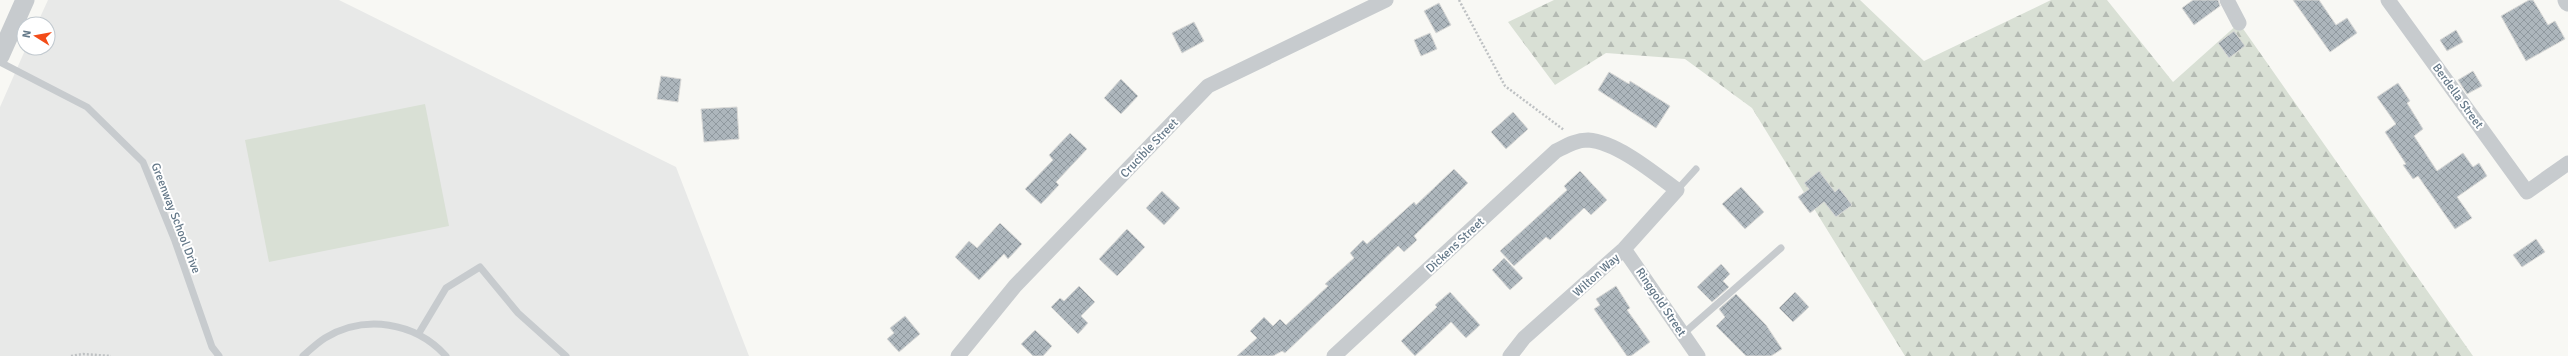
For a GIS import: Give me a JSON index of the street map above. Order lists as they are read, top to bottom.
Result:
{
  "streets": {
    "street": [
      "Berdella Street",
      "Crucible Street",
      "Dickens Street",
      "Wilton Way",
      "Ringgold Street"
    ],
    "lane": ["Greenway School Drive"]
  },
  "crossings": [
    ["Wilton Way", "Ringgold Street"]
  ],
  "north": "left"
}
